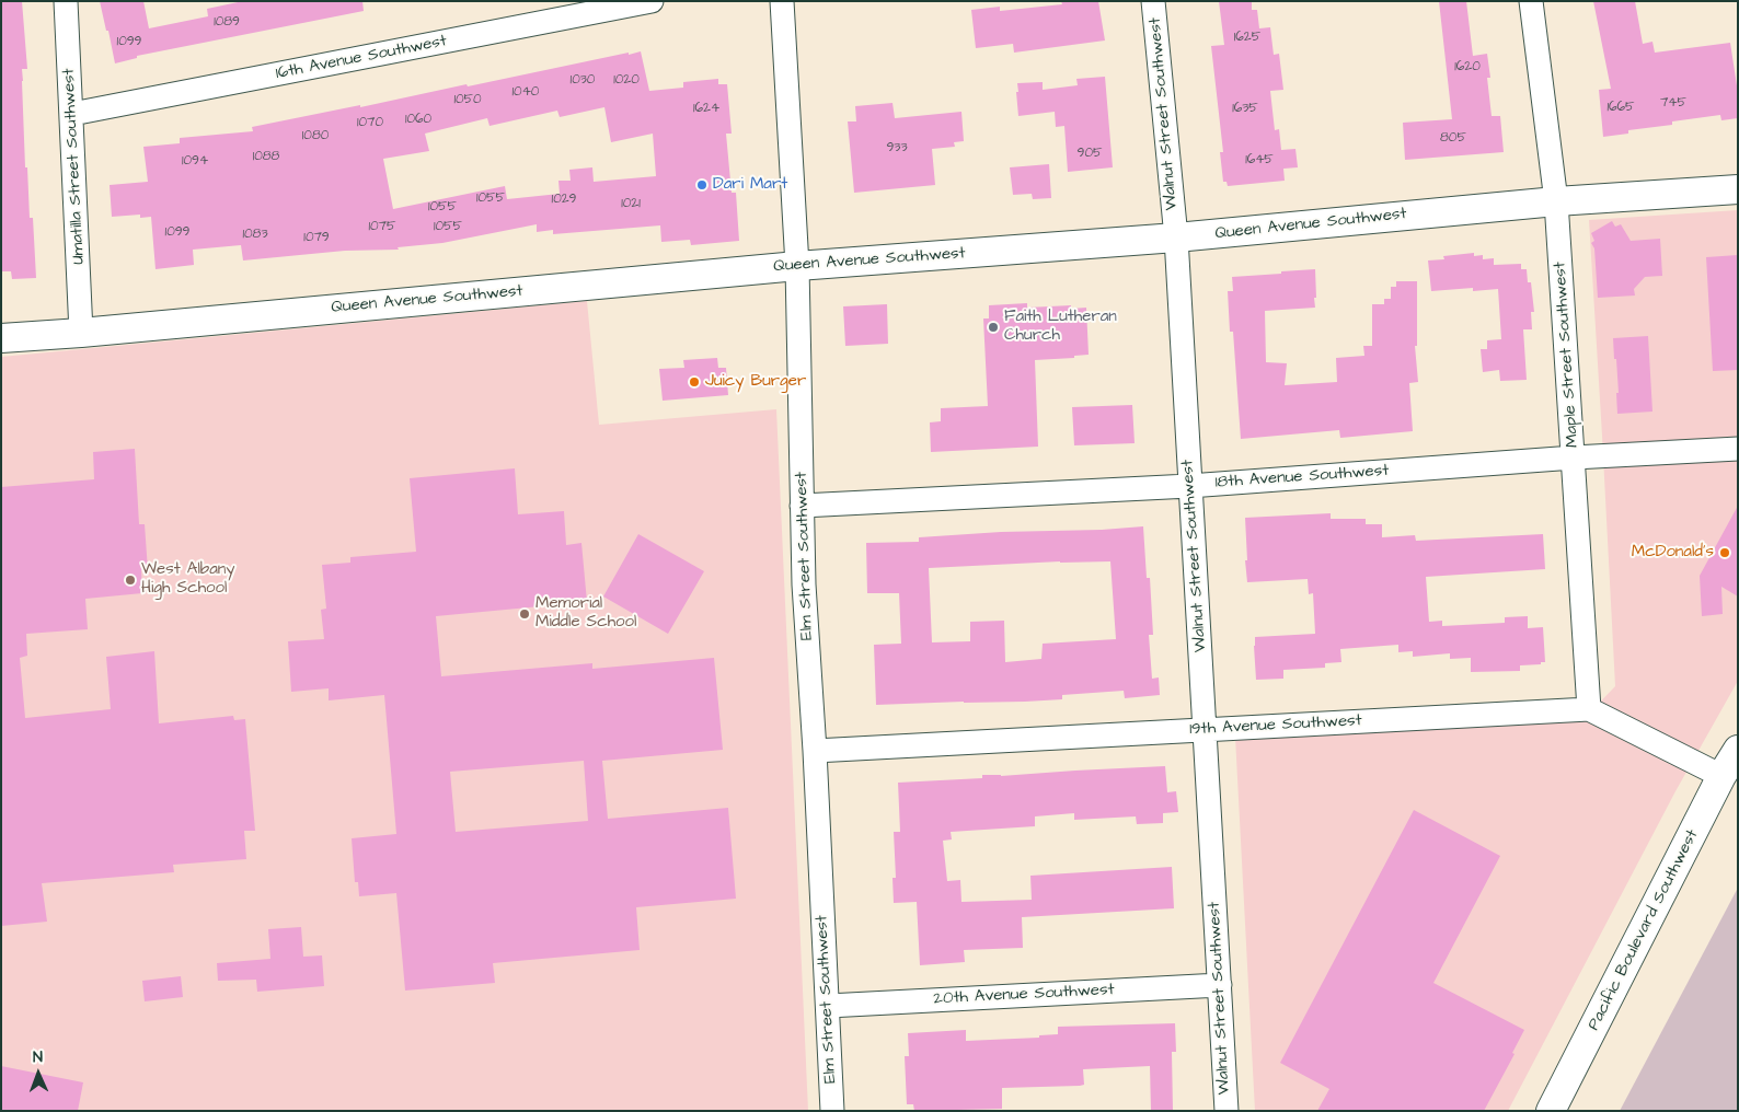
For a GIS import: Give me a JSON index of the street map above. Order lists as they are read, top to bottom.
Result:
{
  "streets": {
    "main road": ["Queen Avenue Southwest", "Pacific Boulevard Southwest"],
    "street": [
      "16th Avenue Southwest",
      "Walnut Street Southwest",
      "Umatilla Street Southwest",
      "Maple Street Southwest",
      "18th Avenue Southwest",
      "Elm Street Southwest",
      "19th Avenue Southwest",
      "20th Avenue Southwest"
    ]
  },
  "crossings": [
    ["16th Avenue Southwest", "Umatilla Street Southwest"],
    ["Walnut Street Southwest", "Queen Avenue Southwest"],
    ["Walnut Street Southwest", "18th Avenue Southwest"],
    ["Walnut Street Southwest", "19th Avenue Southwest"],
    ["Walnut Street Southwest", "20th Avenue Southwest"],
    ["Umatilla Street Southwest", "Queen Avenue Southwest"],
    ["Queen Avenue Southwest", "Maple Street Southwest"],
    ["Queen Avenue Southwest", "Elm Street Southwest"],
    ["Maple Street Southwest", "18th Avenue Southwest"],
    ["Maple Street Southwest", "19th Avenue Southwest"],
    ["18th Avenue Southwest", "Elm Street Southwest"],
    ["Elm Street Southwest", "19th Avenue Southwest"],
    ["Elm Street Southwest", "20th Avenue Southwest"],
    ["19th Avenue Southwest", "Pacific Boulevard Southwest"]
  ],
  "places": [
    "Dari Mart",
    "Faith Lutheran Church",
    "Juicy Burger",
    "McDonald's",
    "West Albany High School",
    "Memorial Middle School"
  ],
  "house_numbers": [
    "1089",
    "1625",
    "1099",
    "1620",
    "1030",
    "1020",
    "1040",
    "1050",
    "745",
    "1665",
    "1624",
    "1635",
    "1060",
    "1070",
    "1080",
    "805",
    "933",
    "905",
    "1088",
    "1645",
    "1094",
    "1055",
    "1029",
    "1021",
    "1055",
    "1075",
    "1055",
    "1099",
    "1083",
    "1079"
  ],
  "north": "top"
}
